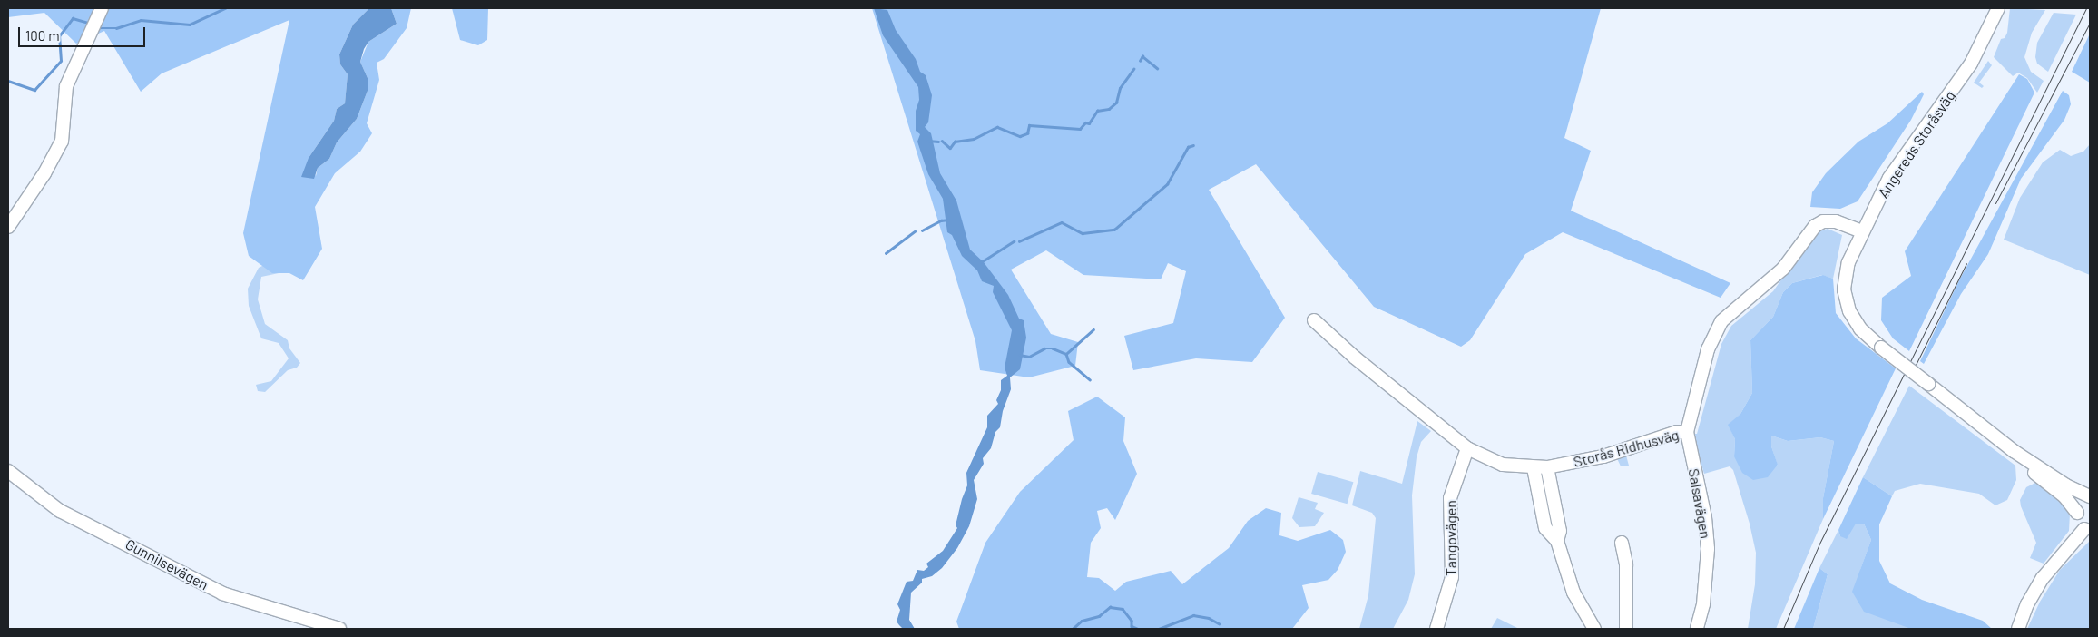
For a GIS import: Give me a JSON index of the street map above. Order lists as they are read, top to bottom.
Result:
{
  "streets": {
    "street": [
      "Angereds Storåsväg",
      "Storås Ridhusväg",
      "Salsavägen",
      "Tangovägen",
      "Gunnilsevägen"
    ]
  },
  "crossings": [
    ["Angereds Storåsväg", "Storås Ridhusväg"],
    ["Storås Ridhusväg", "Salsavägen"],
    ["Storås Ridhusväg", "Tangovägen"]
  ],
  "scale_bar": "100 m"
}
